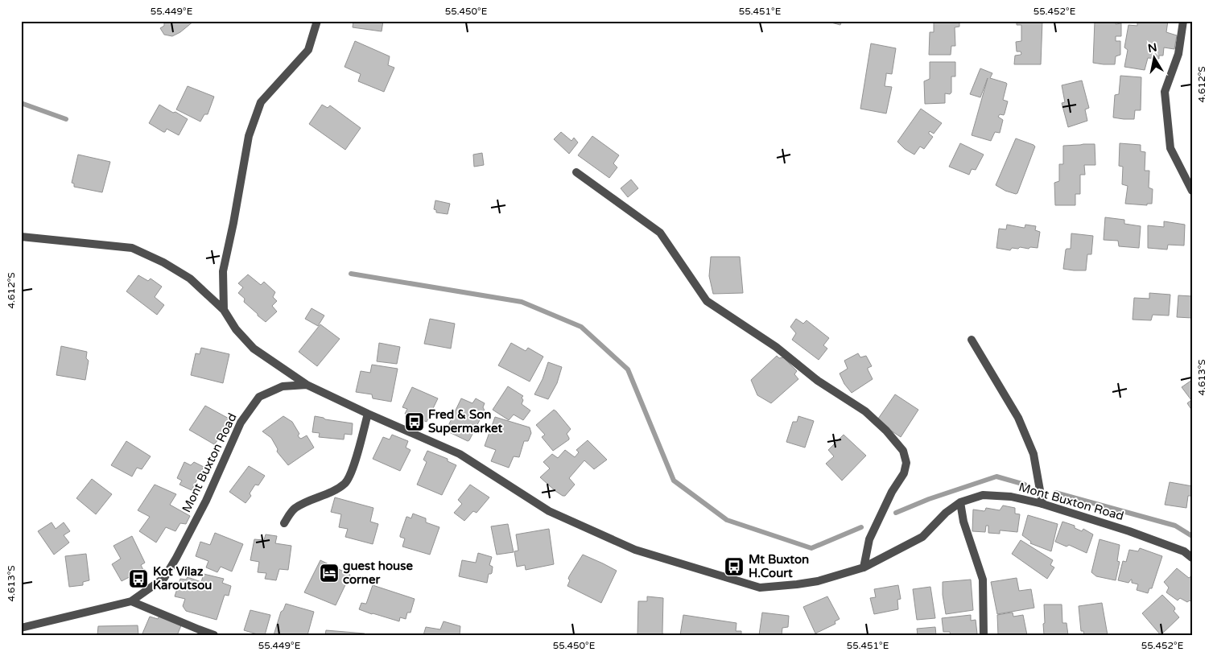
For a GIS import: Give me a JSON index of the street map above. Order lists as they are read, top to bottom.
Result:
{
  "streets": {
    "street": ["Mont Buxton Road"]
  },
  "places": {
    "bus stop": ["Fred & Son Supermarket", "Mt Buxton H.Court", "Kot Vilaz Karoutsou"],
    "hotel": ["guest house corner"]
  },
  "north": "top",
  "coordinates": [
    "55.449°E",
    "55.450°E",
    "55.451°E",
    "55.452°E",
    "4.612°S",
    "4.613°S"
  ]
}
